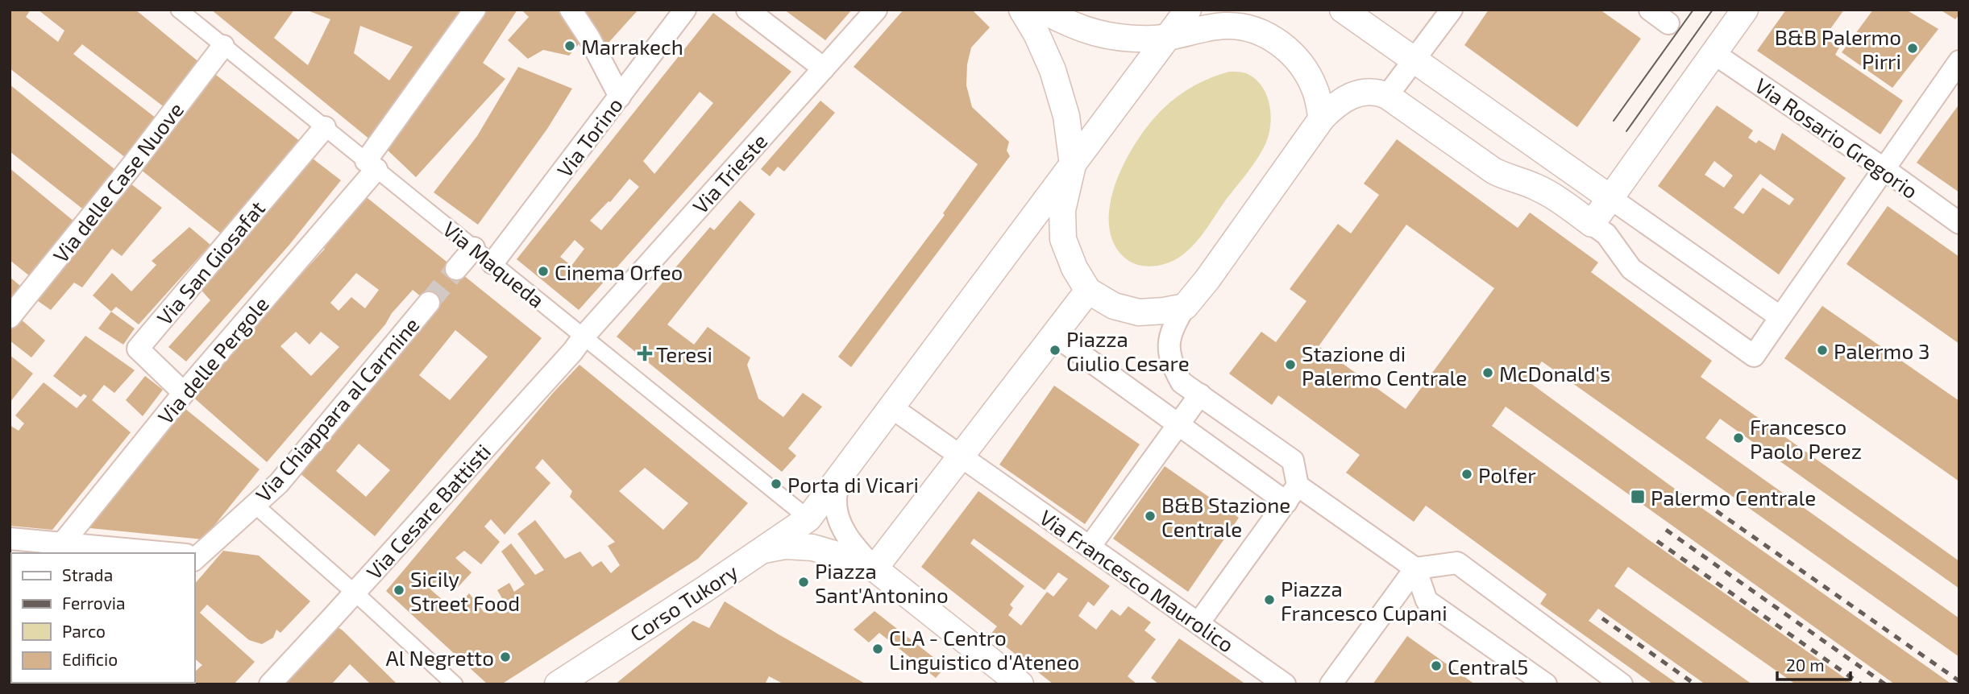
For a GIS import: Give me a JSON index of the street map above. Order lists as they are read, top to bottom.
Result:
{
  "streets": {
    "street": [
      "Via Torino",
      "Via Rosario Gregorio",
      "Via Trieste",
      "Via delle Case Nuove",
      "Via San Giosafat",
      "Via Maqueda",
      "Via delle Pergole",
      "Via Chiappara al Carmine",
      "Via Cesare Battisti",
      "Via Francesco Maurolico",
      "Corso Tukory"
    ]
  },
  "crossings": [
    ["Via Torino", "Via Maqueda"],
    ["Via Trieste", "Via Maqueda"],
    ["Via Trieste", "Via Cesare Battisti"],
    ["Via delle Case Nuove", "Via Maqueda"],
    ["Via San Giosafat", "Via Maqueda"],
    ["Via San Giosafat", "Via delle Pergole"],
    ["Via Maqueda", "Via delle Pergole"],
    ["Via Maqueda", "Via Cesare Battisti"],
    ["Via Maqueda", "Corso Tukory"],
    ["Via Francesco Maurolico", "Corso Tukory"]
  ],
  "places": {
    "other": [
      "Marrakech",
      "B&B Palermo Pirri",
      "Cinema Orfeo",
      "Piazza Giulio Cesare",
      "Palermo 3",
      "Stazione di Palermo Centrale",
      "McDonald's",
      "Francesco Paolo Perez",
      "Polfer",
      "Porta di Vicari",
      "B&B Stazione Centrale",
      "Piazza Sant'Antonino",
      "Sicily Street Food",
      "Piazza Francesco Cupani",
      "CLA - Centro Linguistico d'Ateneo",
      "Al Negretto",
      "Central5"
    ],
    "health": ["Teresi"],
    "transit": ["Palermo Centrale"]
  },
  "legend": [
    "Strada",
    "Ferrovia",
    "Parco",
    "Edificio"
  ],
  "scale_bar": "20 m"
}
